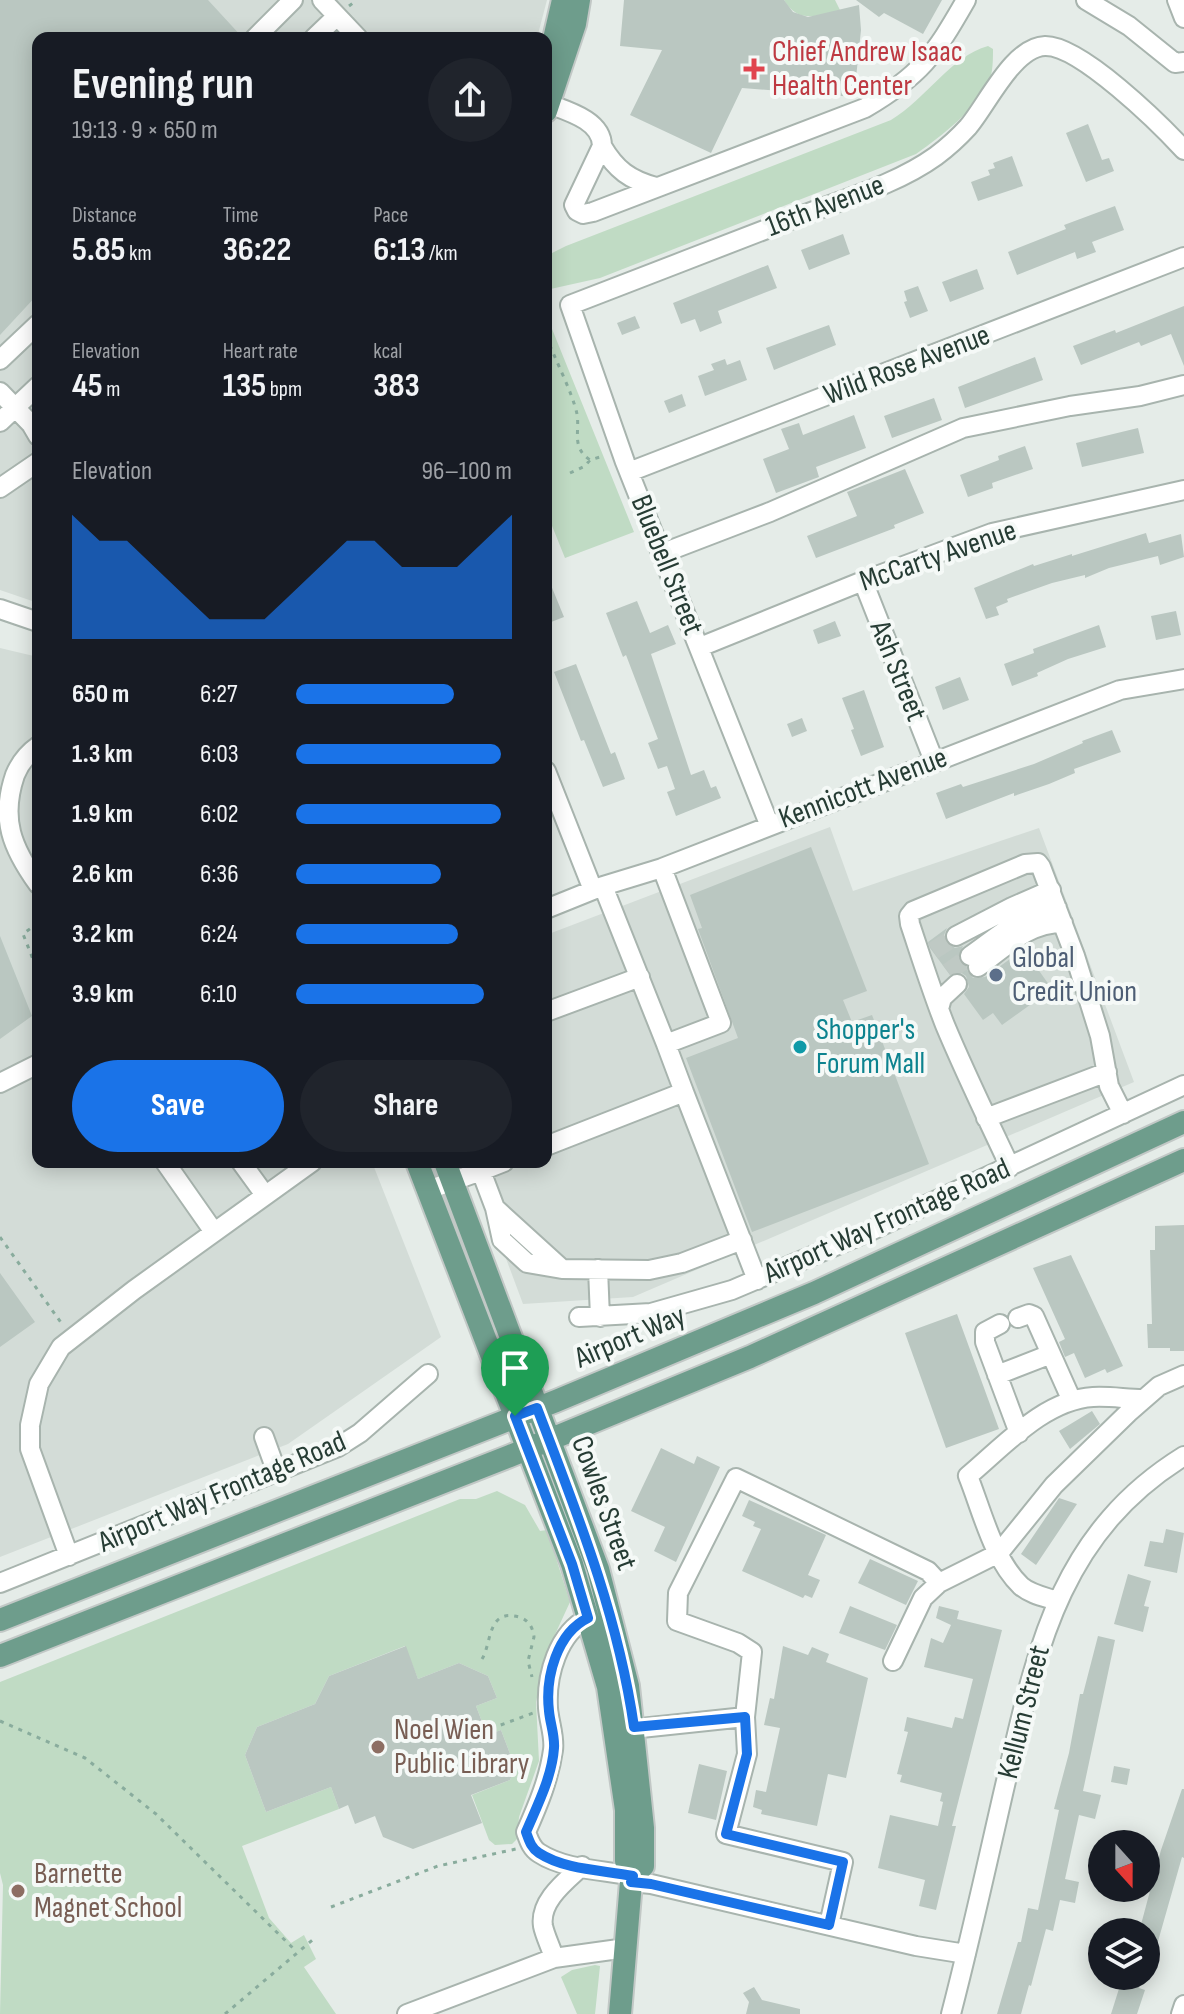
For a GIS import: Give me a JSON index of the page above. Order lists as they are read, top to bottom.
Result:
{
  "streets": {
    "main road": ["Airport Way", "Cowles Street"],
    "street": [
      "16th Avenue",
      "Wild Rose Avenue",
      "McCarty Avenue",
      "Bluebell Street",
      "Ash Street",
      "Kennicott Avenue",
      "Airport Way Frontage Road",
      "Kellum Street"
    ]
  },
  "crossings": [
    ["16th Avenue", "Bluebell Street"],
    ["Wild Rose Avenue", "Bluebell Street"],
    ["McCarty Avenue", "Bluebell Street"],
    ["McCarty Avenue", "Ash Street"],
    ["Bluebell Street", "Kennicott Avenue"],
    ["Ash Street", "Kennicott Avenue"],
    ["Airport Way", "Cowles Street"]
  ],
  "places": {
    "health": ["Chief Andrew Isaac Health Center"],
    "other": [
      "Global Credit Union",
      "Shopper's Forum Mall",
      "Noel Wien Public Library",
      "Barnette Magnet School"
    ]
  },
  "north": "bottom",
  "page": {
    "heading": ["Evening run", "19:13 · 9 × 650 m"],
    "stats": [
      ["Distance", "5.85 km"],
      ["Time", "36:22"],
      ["Pace", "6:13 /km"],
      ["Elevation", "45 m"],
      ["Heart rate", "135 bpm"],
      ["kcal", "383"]
    ],
    "chart": ["Elevation", "96–100 m"],
    "list": [
      {
        "name": "650 m",
        "note": "6:27"
      },
      {
        "name": "1.3 km",
        "note": "6:03"
      },
      {
        "name": "1.9 km",
        "note": "6:02"
      },
      {
        "name": "2.6 km",
        "note": "6:36"
      },
      {
        "name": "3.2 km",
        "note": "6:24"
      },
      {
        "name": "3.9 km",
        "note": "6:10"
      }
    ],
    "buttons": ["Save", "Share"]
  }
}
